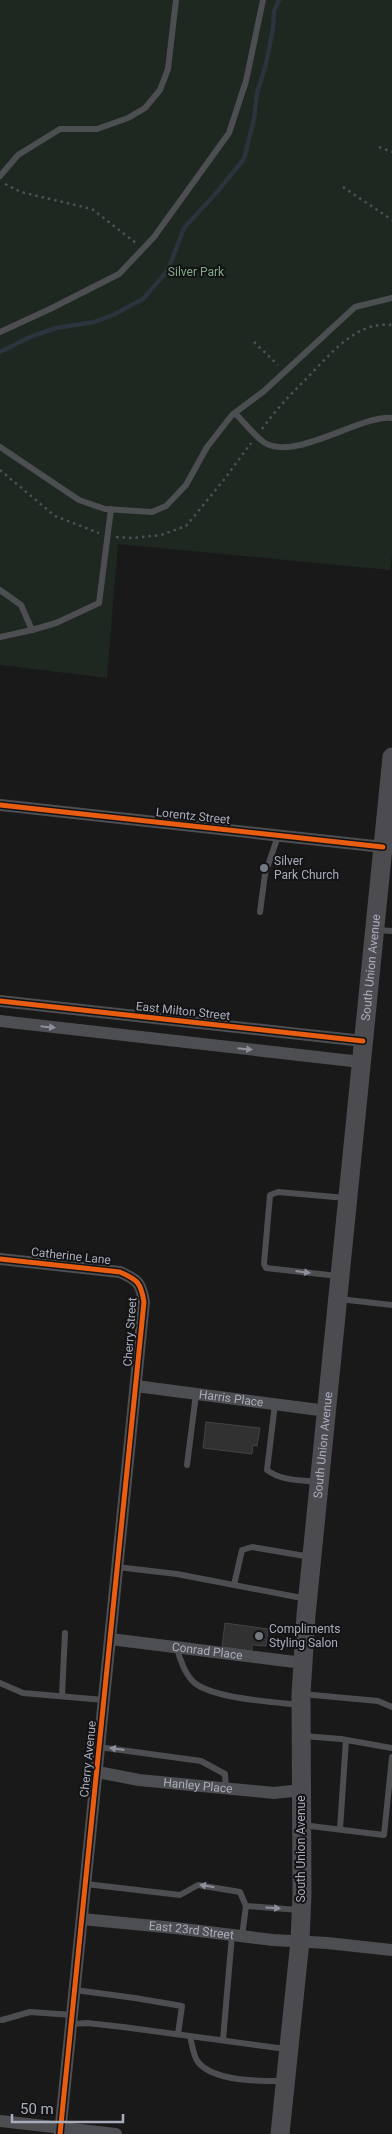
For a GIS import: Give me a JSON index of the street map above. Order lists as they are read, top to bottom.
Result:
{
  "streets": {
    "main road": ["South Union Avenue"],
    "street": [
      "Lorentz Street",
      "East Milton Street",
      "Catherine Lane",
      "Cherry Street",
      "Harris Place",
      "Conrad Place",
      "Cherry Avenue",
      "Hanley Place",
      "East 23rd Street"
    ]
  },
  "crossings": [
    ["Lorentz Street", "South Union Avenue"],
    ["South Union Avenue", "East Milton Street"],
    ["South Union Avenue", "Harris Place"],
    ["South Union Avenue", "Conrad Place"],
    ["South Union Avenue", "Hanley Place"],
    ["South Union Avenue", "East 23rd Street"],
    ["Catherine Lane", "Cherry Street"],
    ["Cherry Street", "Harris Place"],
    ["Cherry Street", "Cherry Avenue"],
    ["Harris Place", "Cherry Avenue"],
    ["Conrad Place", "Cherry Avenue"],
    ["Cherry Avenue", "Hanley Place"],
    ["Cherry Avenue", "East 23rd Street"]
  ],
  "parks": ["Silver Park"],
  "places": ["Silver Park Church", "Compliments Styling Salon"],
  "scale_bar": "50 m"
}
